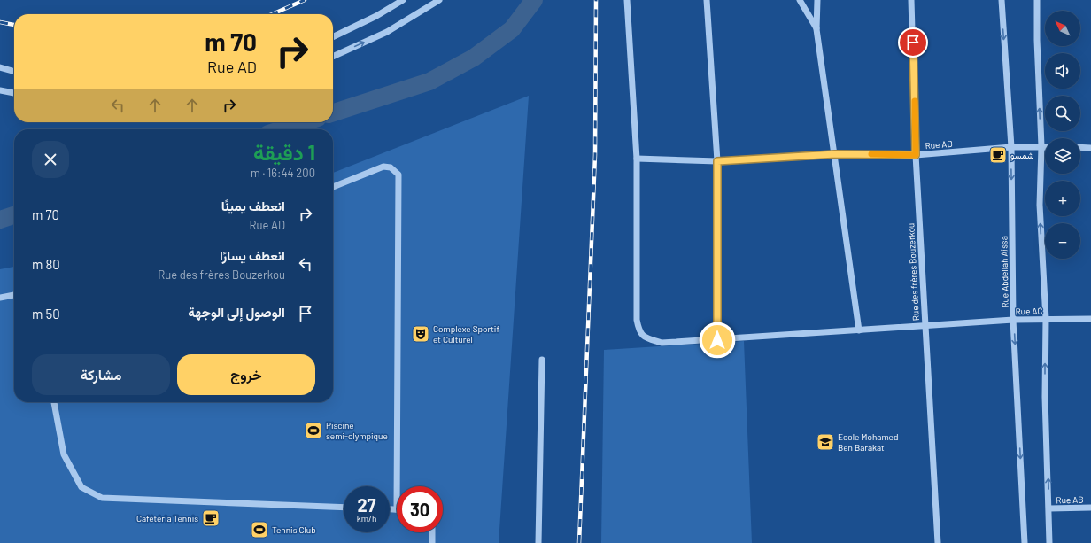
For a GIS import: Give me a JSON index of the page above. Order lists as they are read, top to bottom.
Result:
{
  "streets": {
    "street": [
      "Rue AD",
      "Rue des frères Bouzerkou",
      "Rue Abdellah Aissa",
      "Rue AC",
      "Rue AB"
    ]
  },
  "crossings": [
    ["Rue AD", "Rue des frères Bouzerkou"],
    ["Rue AD", "Rue Abdellah Aissa"],
    ["Rue AD", "Rue AC"],
    ["Rue des frères Bouzerkou", "Rue AC"],
    ["Rue Abdellah Aissa", "Rue AC"]
  ],
  "places": {
    "cafe": ["شمسو", "Cafétéria Tennis"],
    "theatre": ["Complexe Sportif et Culturel"],
    "sports": ["Piscine semi-olympique", "Tennis Club"],
    "school or university": ["Ecole Mohamed Ben Barakat"]
  },
  "north": "top left",
  "page": {
    "map_buttons": ["+", "−"],
    "turn": ["70 m", "Rue AD"],
    "heading": ["1 دقيقة", "200 m · 16:44"],
    "list": [
      {
        "name": "انعطف يمينًا",
        "note": "Rue AD",
        "value": "70 m"
      },
      {
        "name": "انعطف يسارًا",
        "note": "Rue des frères Bouzerkou",
        "value": "80 m"
      },
      {
        "name": "الوصول إلى الوجهة",
        "value": "50 m"
      }
    ],
    "buttons": ["خروج", "مشاركة"],
    "speed": "27 km/h",
    "limit": "30"
  }
}
